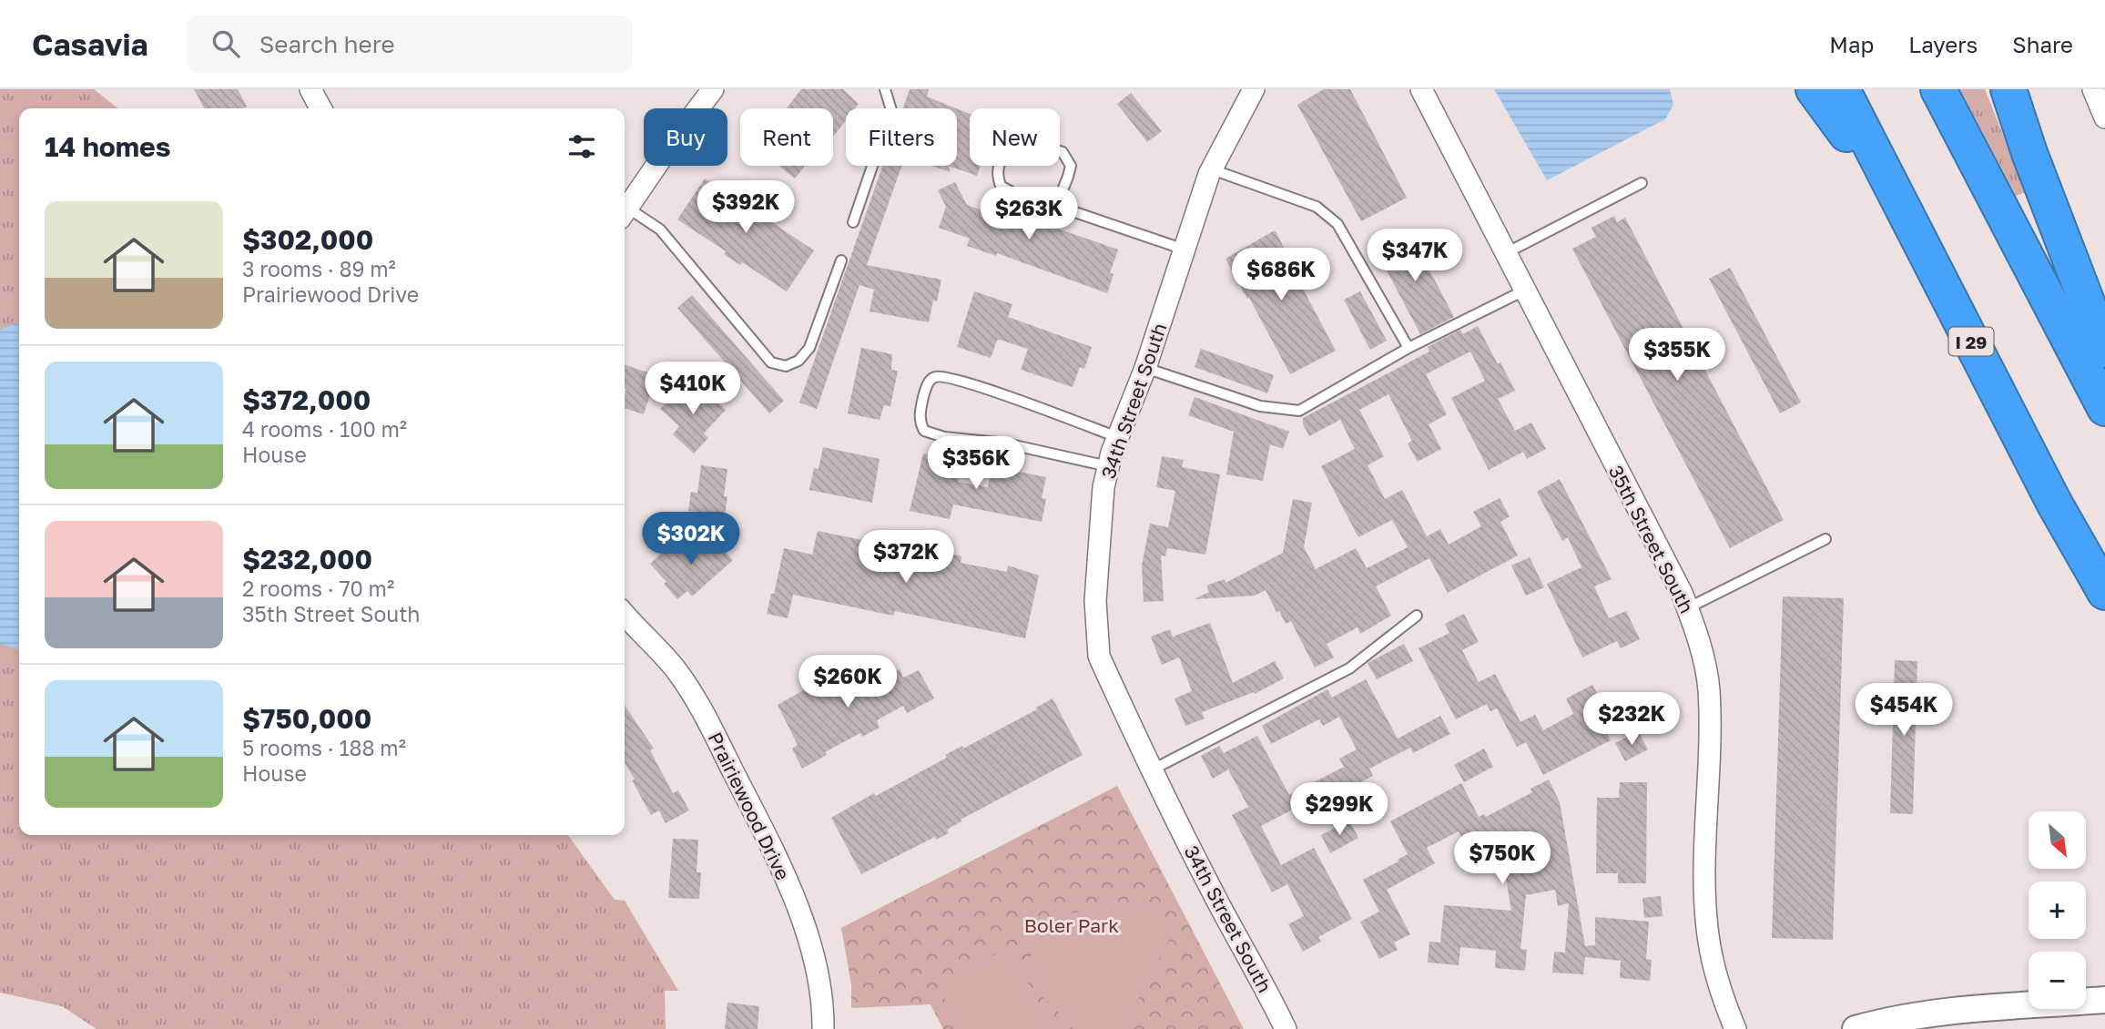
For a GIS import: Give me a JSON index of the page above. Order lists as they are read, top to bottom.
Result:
{
  "streets": {
    "highway": ["I 29"],
    "street": ["34th Street South", "35th Street South", "Prairiewood Drive"]
  },
  "parks": ["Boler Park"],
  "north": "bottom right",
  "page": {
    "header": "Casavia",
    "search": "Search here",
    "nav": ["Map", "Layers", "Share"],
    "chip": [
      "Buy",
      "Rent",
      "Filters",
      "New"
    ],
    "heading": "14 homes",
    "price": [
      "$392K",
      "$263K",
      "$347K",
      "$686K",
      "$355K",
      "$410K",
      "$356K",
      "$302K",
      "$372K",
      "$260K",
      "$454K",
      "$232K",
      "$299K",
      "$750K"
    ],
    "list": [
      {
        "name": "$302,000",
        "note": "3 rooms · 89 m² · Prairiewood Drive"
      },
      {
        "name": "$372,000",
        "note": "4 rooms · 100 m² · House"
      },
      {
        "name": "$232,000",
        "note": "2 rooms · 70 m² · 35th Street South"
      },
      {
        "name": "$750,000",
        "note": "5 rooms · 188 m² · House"
      }
    ],
    "map_buttons": ["+", "−"]
  }
}
